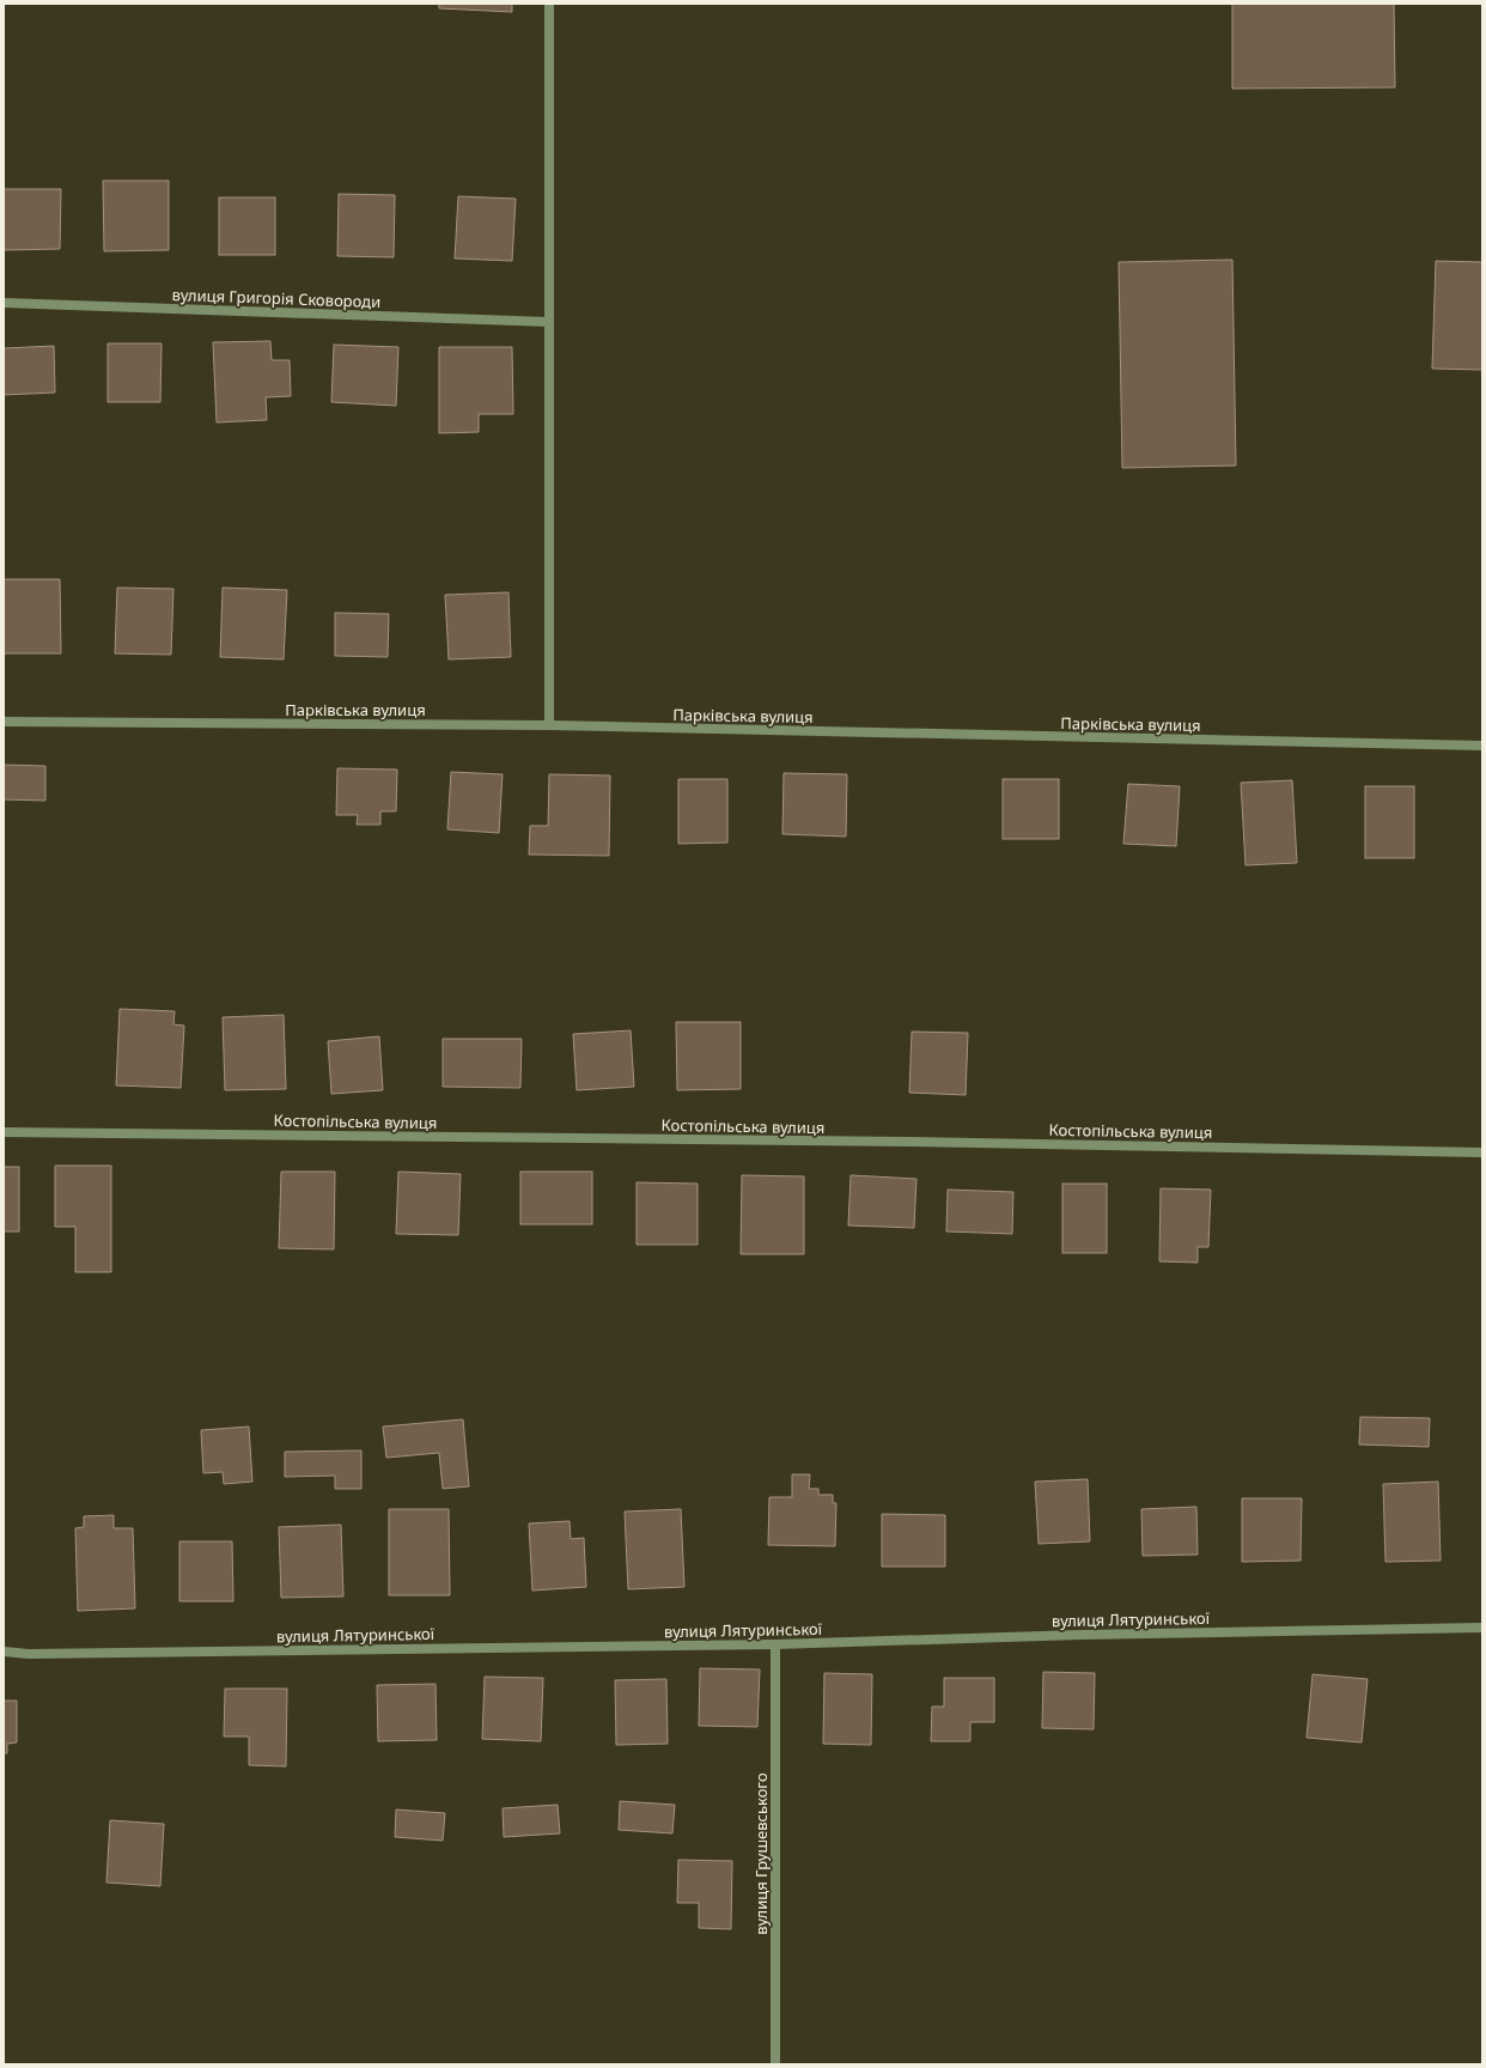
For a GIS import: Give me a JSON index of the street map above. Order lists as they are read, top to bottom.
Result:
{
  "streets": {
    "street": [
      "вулиця Григорія Сковороди",
      "Парківська вулиця",
      "Костопільська вулиця",
      "вулиця Лятуринської",
      "вулиця Грушевського"
    ]
  },
  "crossings": [
    ["вулиця Лятуринської", "вулиця Грушевського"]
  ]
}
